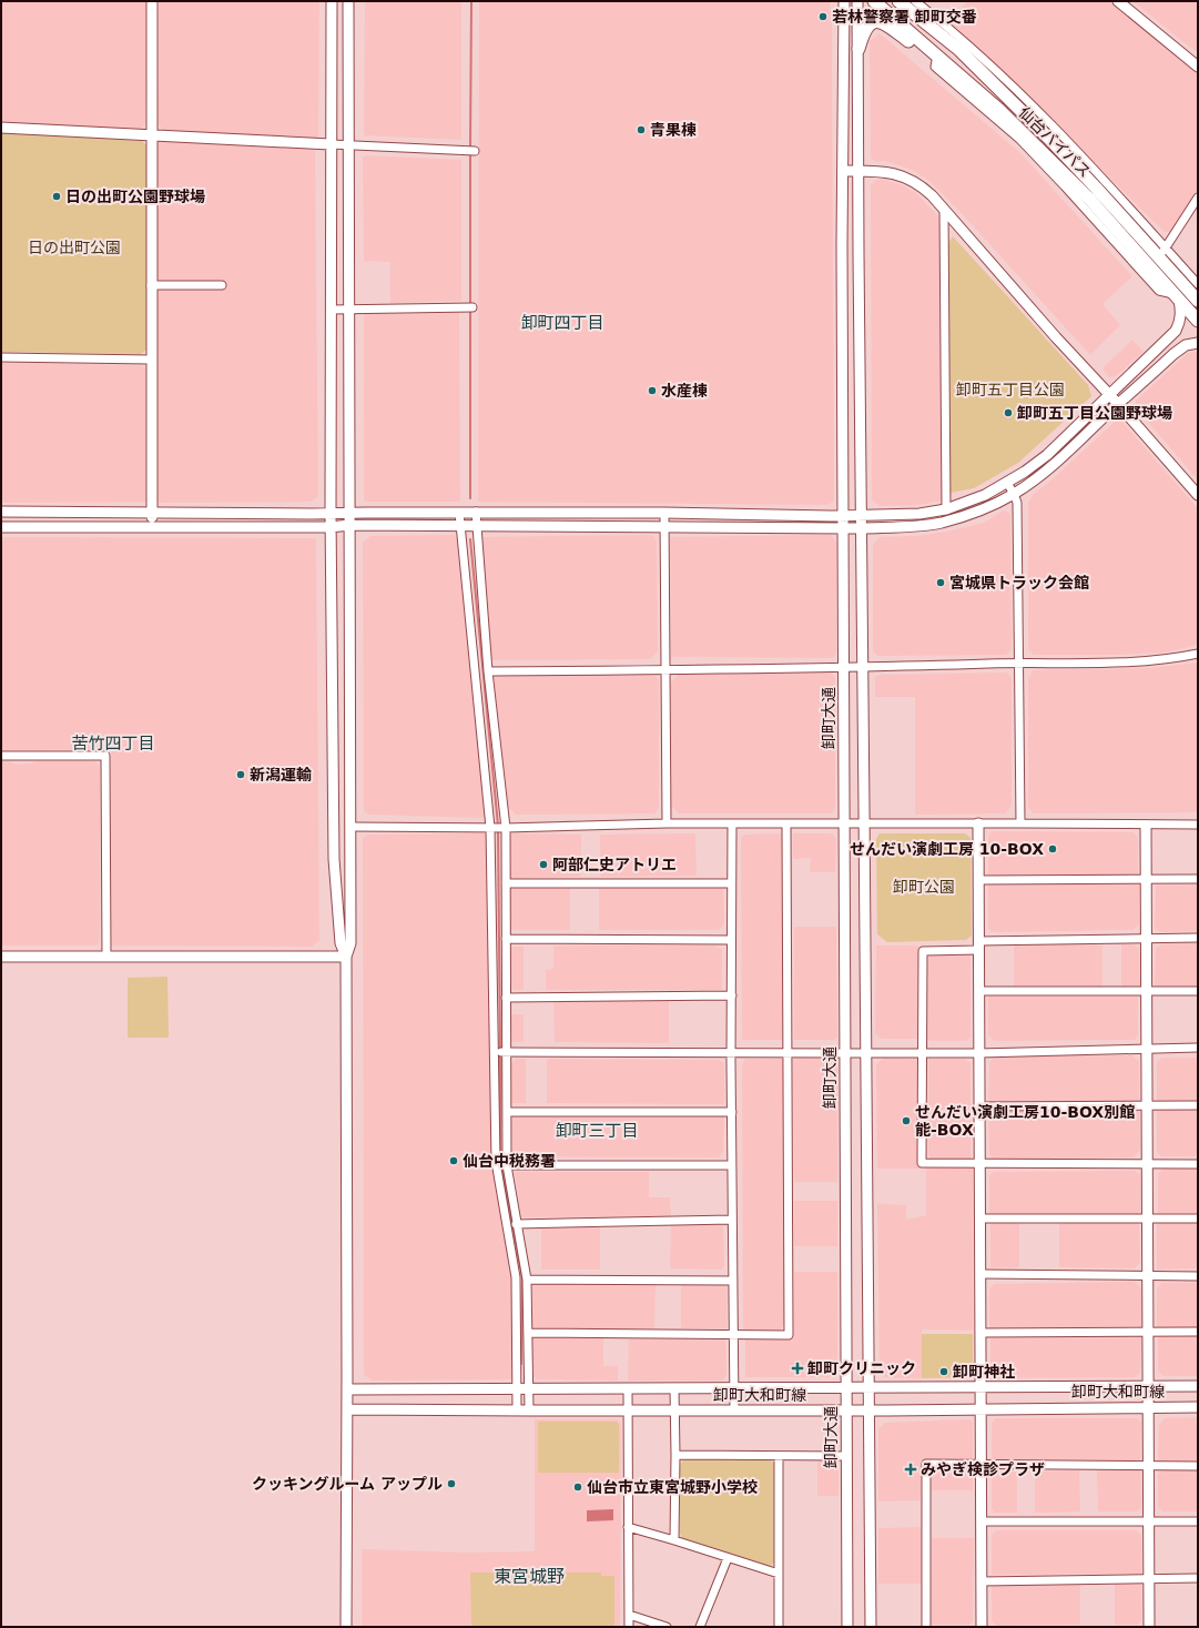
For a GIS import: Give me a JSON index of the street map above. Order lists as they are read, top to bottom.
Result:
{
  "streets": {
    "highway": ["仙台バイパス"],
    "street": ["卸町大通", "卸町大和町線"]
  },
  "crossings": [
    ["卸町大通", "卸町大和町線"]
  ],
  "districts": [
    "卸町四丁目",
    "苦竹四丁目",
    "卸町三丁目",
    "東宮城野"
  ],
  "parks": ["日の出町公園", "卸町五丁目公園", "卸町公園"],
  "places": {
    "other": [
      "若林警察署 卸町交番",
      "青果棟",
      "日の出町公園野球場",
      "水産棟",
      "卸町五丁目公園野球場",
      "宮城県トラック会館",
      "新潟運輸",
      "せんだい演劇工房 10-BOX",
      "阿部仁史アトリエ",
      "せんだい演劇工房10-BOX別館 能-BOX",
      "仙台中税務署",
      "卸町神社",
      "クッキングルーム アップル",
      "仙台市立東宮城野小学校"
    ],
    "health": ["卸町クリニック", "みやぎ検診プラザ"]
  }
}
